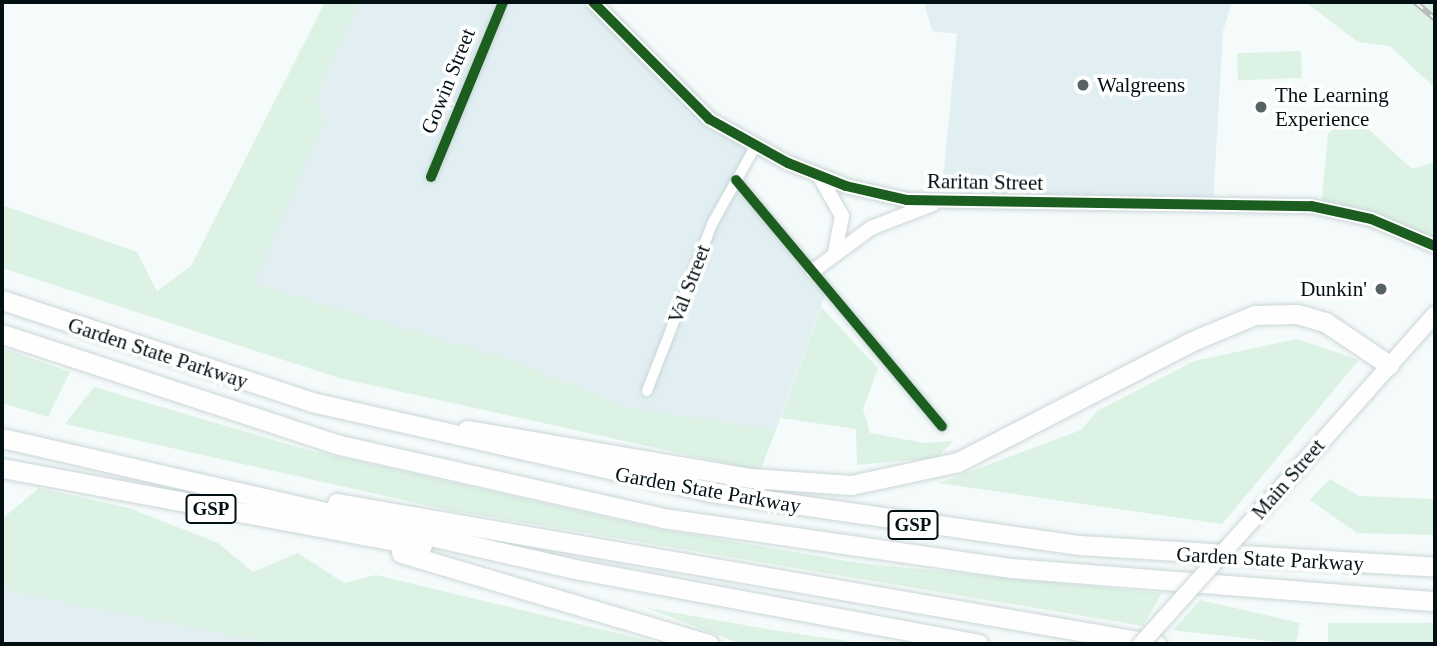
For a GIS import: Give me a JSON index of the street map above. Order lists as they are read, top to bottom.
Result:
{
  "streets": {
    "highway": ["Garden State Parkway", "GSP"],
    "main road": ["Main Street"],
    "street": ["Gowin Street", "Raritan Street", "Val Street"]
  },
  "places": ["Walgreens", "The Learning Experience", "Dunkin'"]
}
